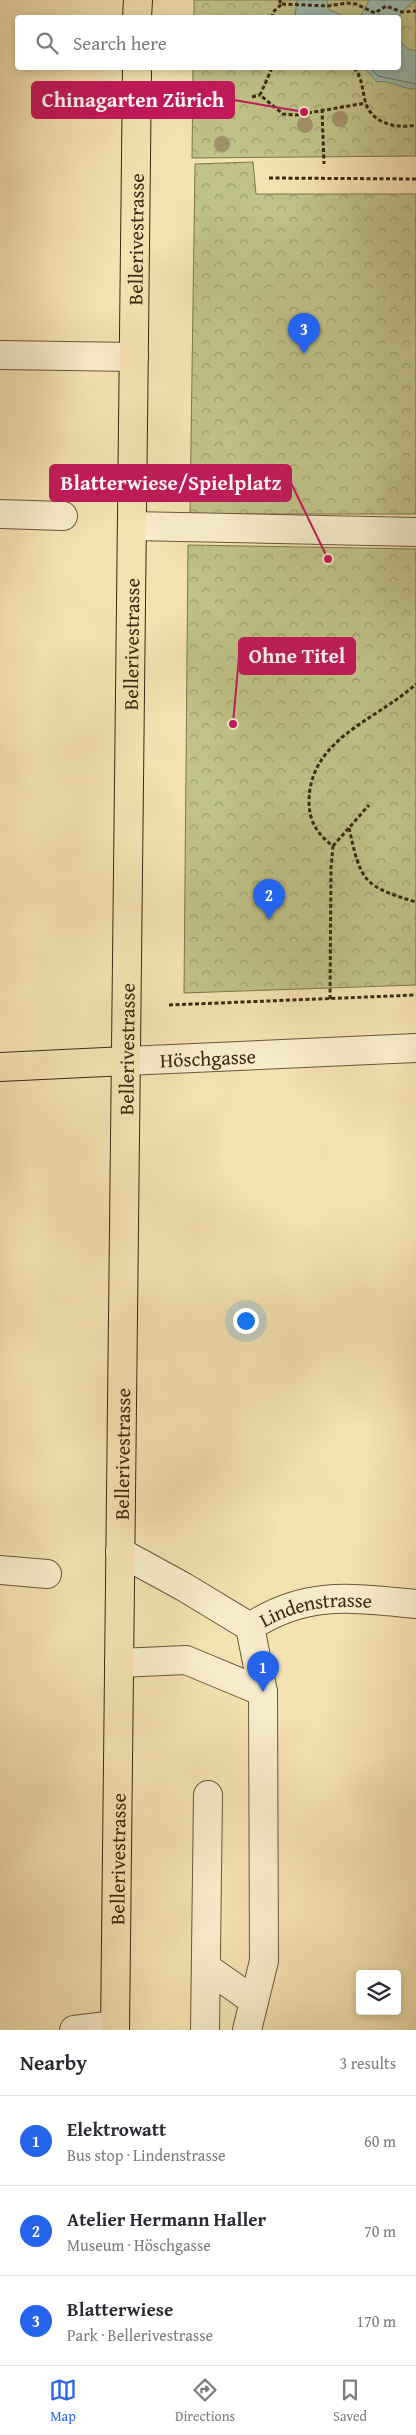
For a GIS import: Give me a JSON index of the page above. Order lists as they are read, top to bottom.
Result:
{
  "streets": {
    "main road": ["Bellerivestrasse", "Höschgasse"],
    "street": ["Lindenstrasse"]
  },
  "crossings": [
    ["Bellerivestrasse", "Höschgasse"],
    ["Bellerivestrasse", "Lindenstrasse"]
  ],
  "places": ["Chinagarten Zürich", "Blatterwiese/Spielplatz", "Ohne Titel"],
  "page": {
    "search": "Search here",
    "pins": ["3", "2", "1"],
    "heading": ["Nearby", "3 results"],
    "list": [
      {
        "mark": "1",
        "name": "Elektrowatt",
        "note": "Bus stop · Lindenstrasse",
        "value": "60 m"
      },
      {
        "mark": "2",
        "name": "Atelier Hermann Haller",
        "note": "Museum · Höschgasse",
        "value": "70 m"
      },
      {
        "mark": "3",
        "name": "Blatterwiese",
        "note": "Park · Bellerivestrasse",
        "value": "170 m"
      }
    ],
    "nav": ["Map", "Directions", "Saved"]
  }
}
